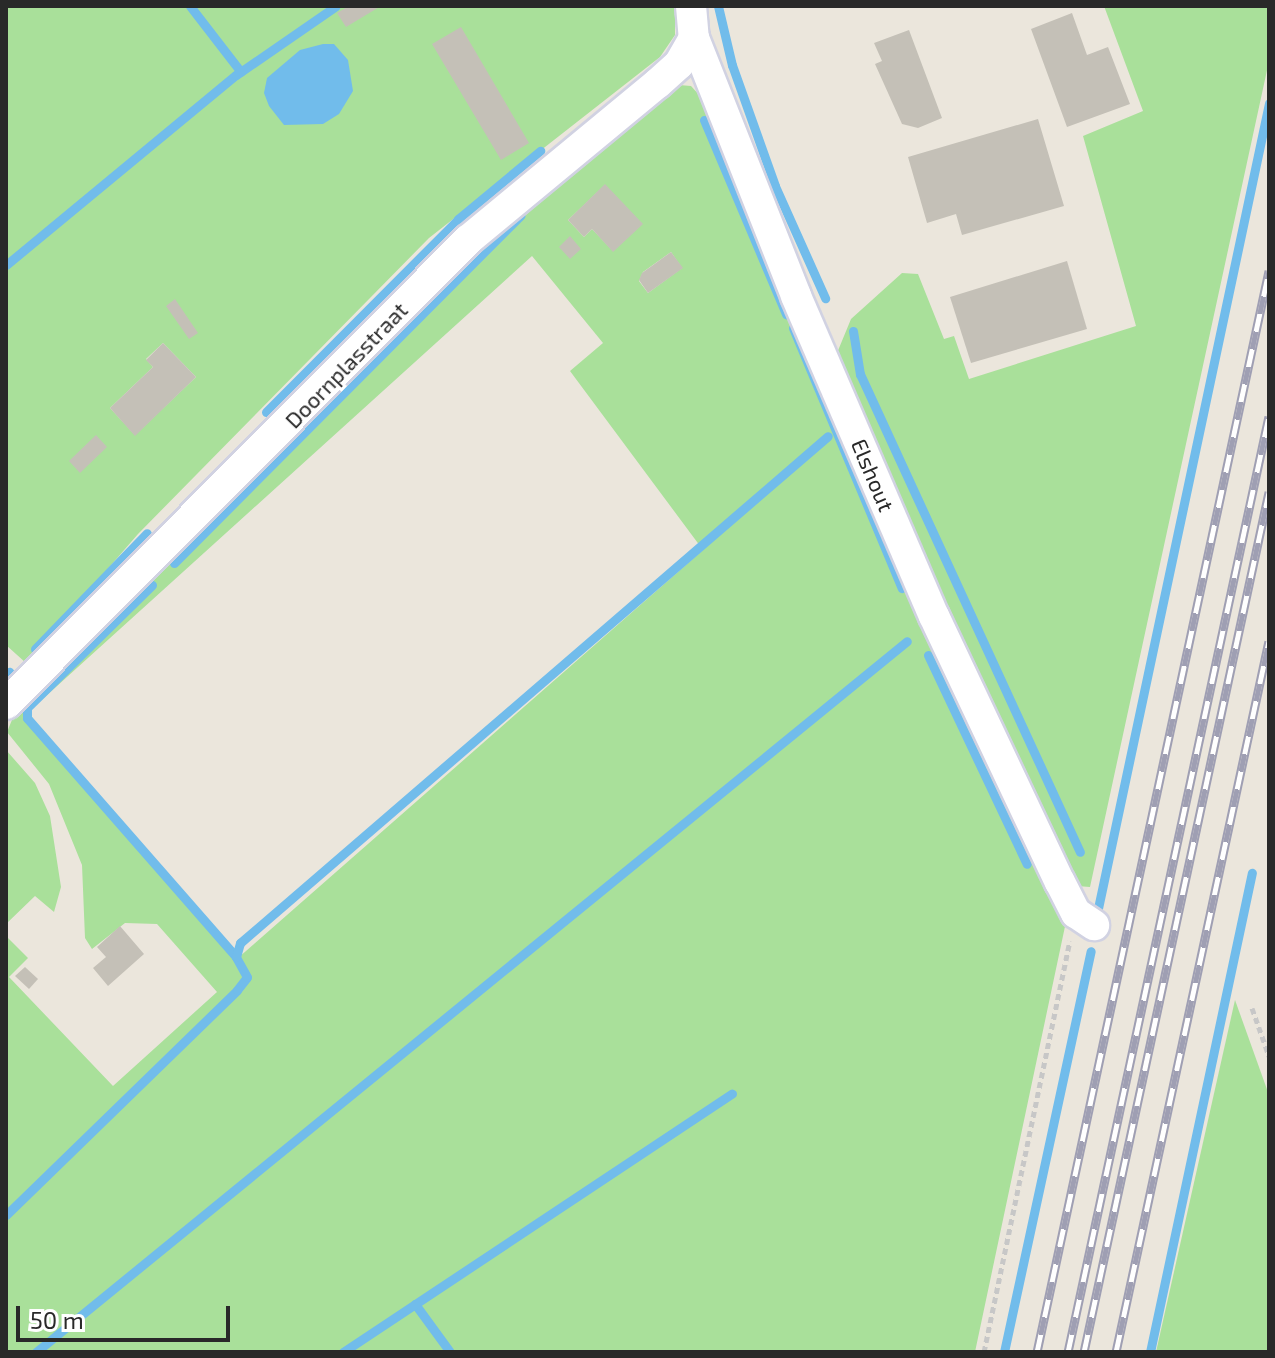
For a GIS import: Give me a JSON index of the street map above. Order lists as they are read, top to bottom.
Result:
{
  "streets": {
    "street": ["Doornplasstraat", "Elshout"]
  },
  "crossings": [
    ["Doornplasstraat", "Elshout"]
  ],
  "scale_bar": "50 m"
}
